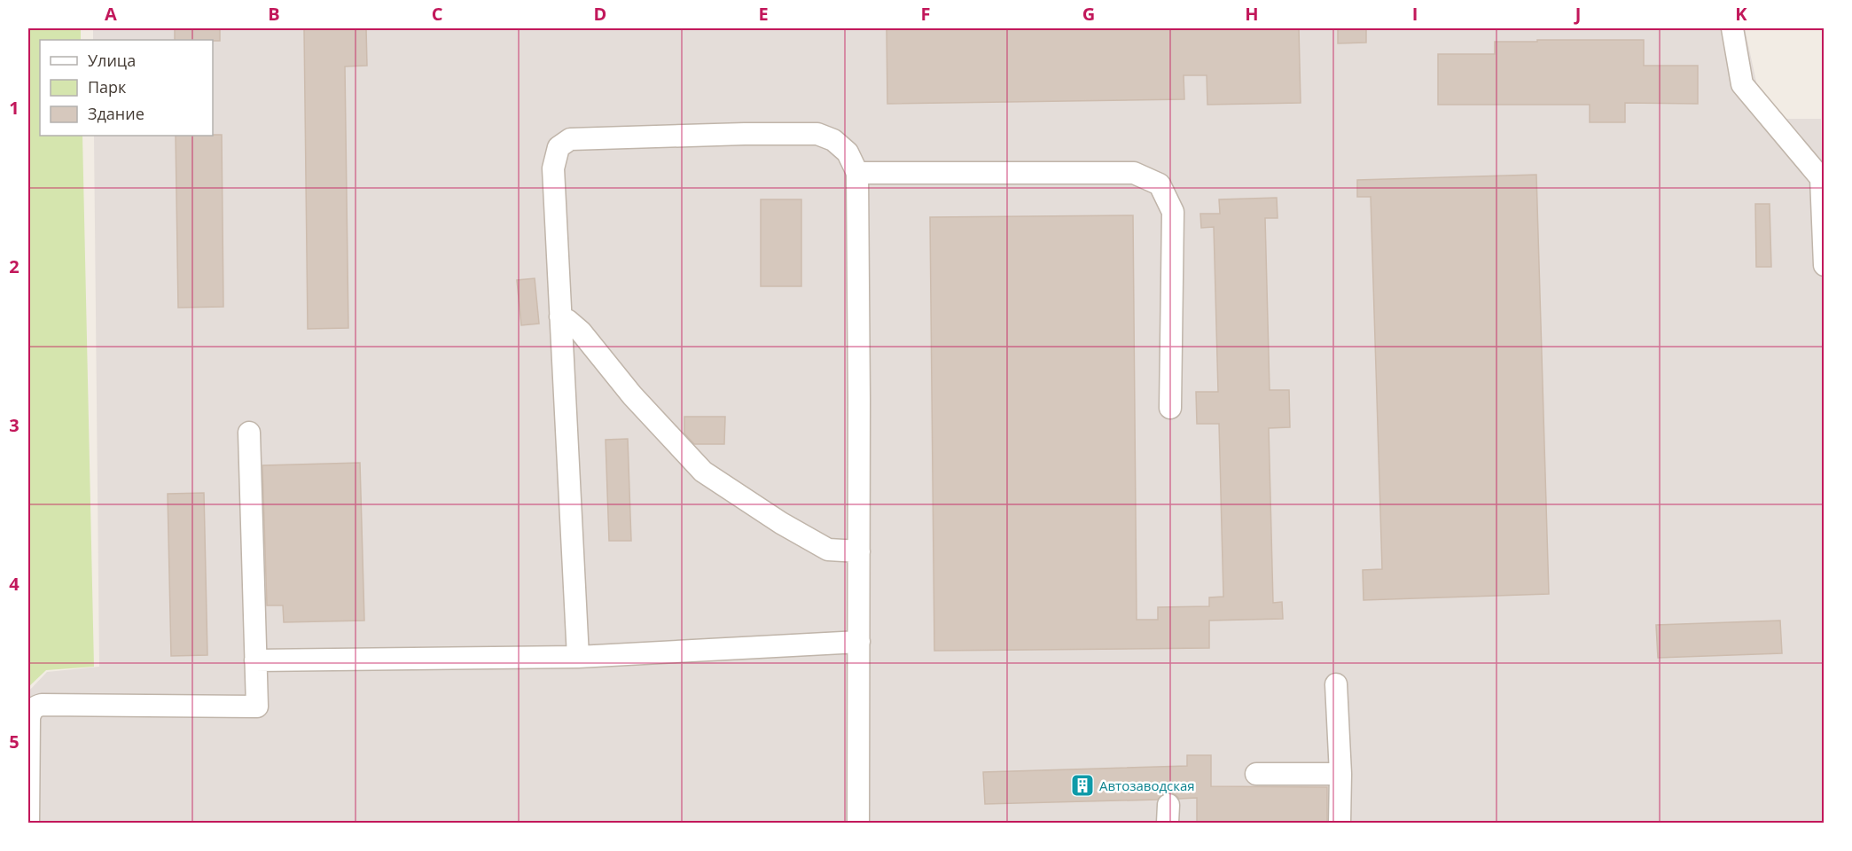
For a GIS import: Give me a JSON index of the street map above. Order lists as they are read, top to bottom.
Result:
{
  "places": {
    "building": ["Автозаводская"]
  },
  "legend": ["Улица", "Парк", "Здание"],
  "grid": {
    "columns": [
      "A",
      "B",
      "C",
      "D",
      "E",
      "F",
      "G",
      "H",
      "I",
      "J",
      "K"
    ],
    "rows": [
      "1",
      "2",
      "3",
      "4",
      "5"
    ]
  }
}
